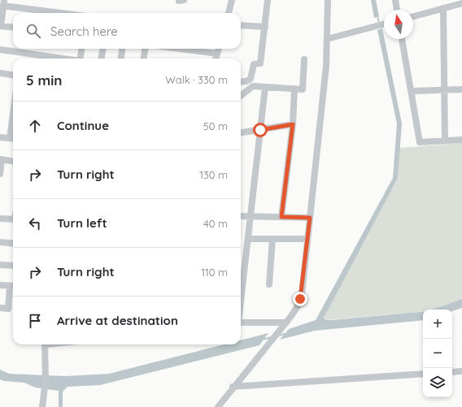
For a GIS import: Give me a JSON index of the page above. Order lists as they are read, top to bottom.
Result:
{
  "north": "top",
  "page": {
    "search": "Search here",
    "heading": ["5 min", "Walk · 330 m"],
    "list": [
      ["Continue", "50 m"],
      ["Turn right", "130 m"],
      ["Turn left", "40 m"],
      ["Turn right", "110 m"],
      "Arrive at destination"
    ],
    "map_buttons": ["+", "−"]
  }
}
